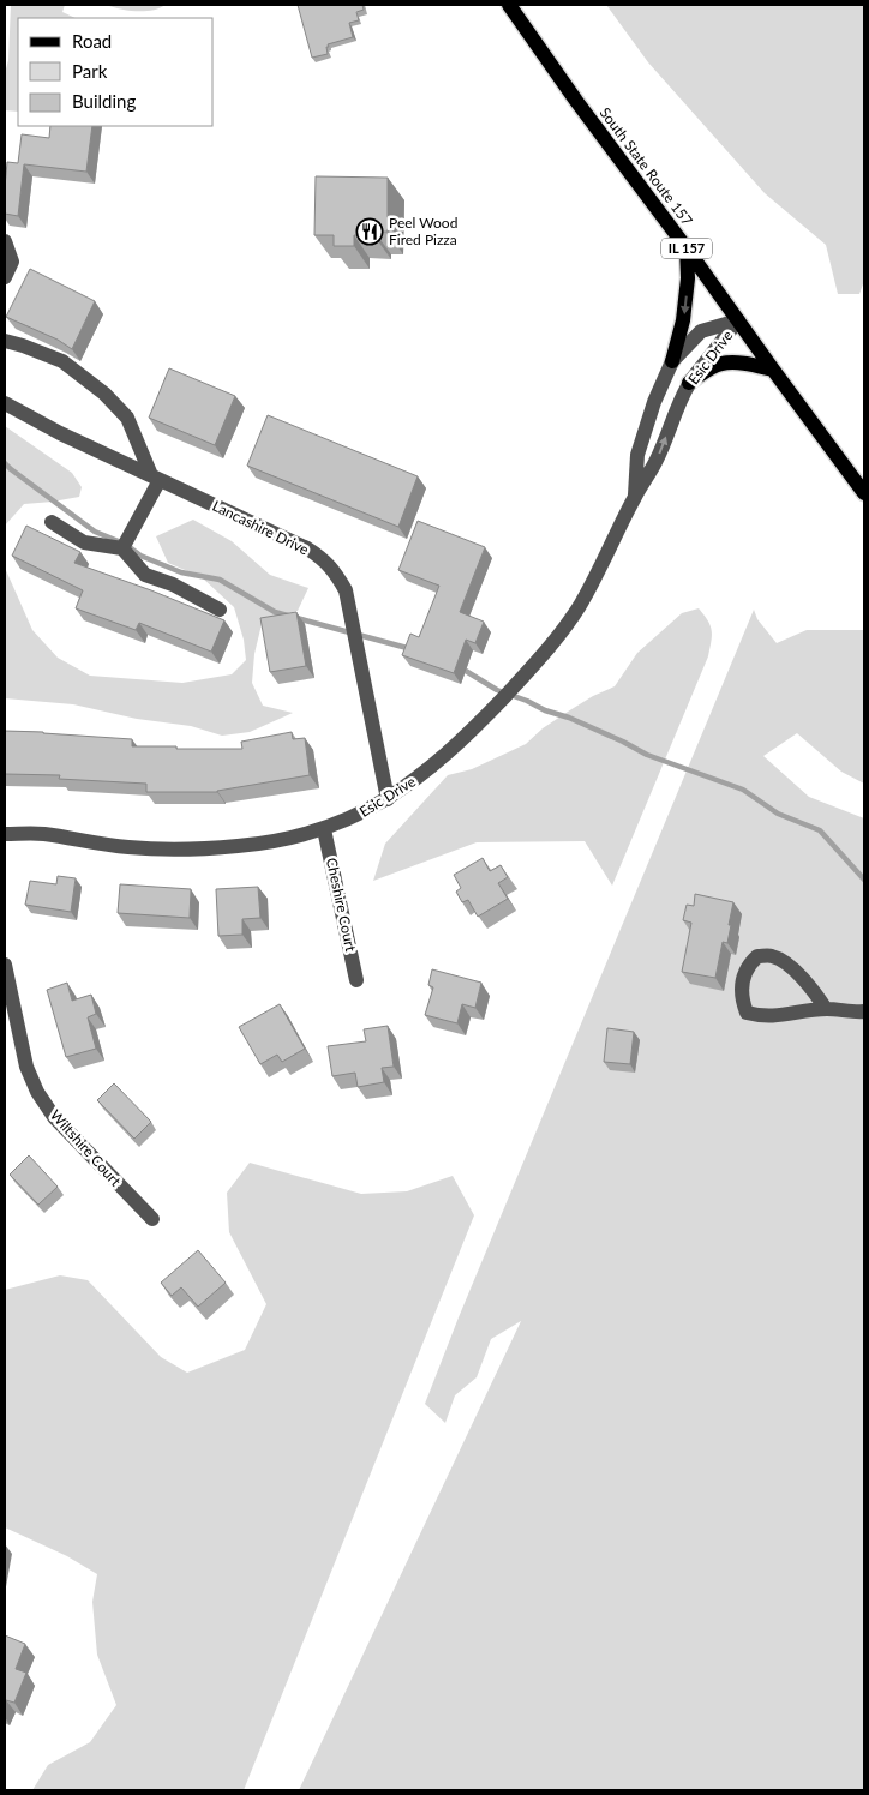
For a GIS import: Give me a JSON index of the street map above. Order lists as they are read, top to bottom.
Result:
{
  "streets": {
    "main road": ["South State Route 157", "IL 157"],
    "street": [
      "Esic Drive",
      "Lancashire Drive",
      "Cheshire Court",
      "Wiltshire Court"
    ]
  },
  "crossings": [
    ["South State Route 157", "Esic Drive"],
    ["Esic Drive", "Lancashire Drive"],
    ["Esic Drive", "Cheshire Court"]
  ],
  "places": {
    "restaurant": ["Peel Wood Fired Pizza"]
  },
  "legend": ["Road", "Park", "Building"]
}
